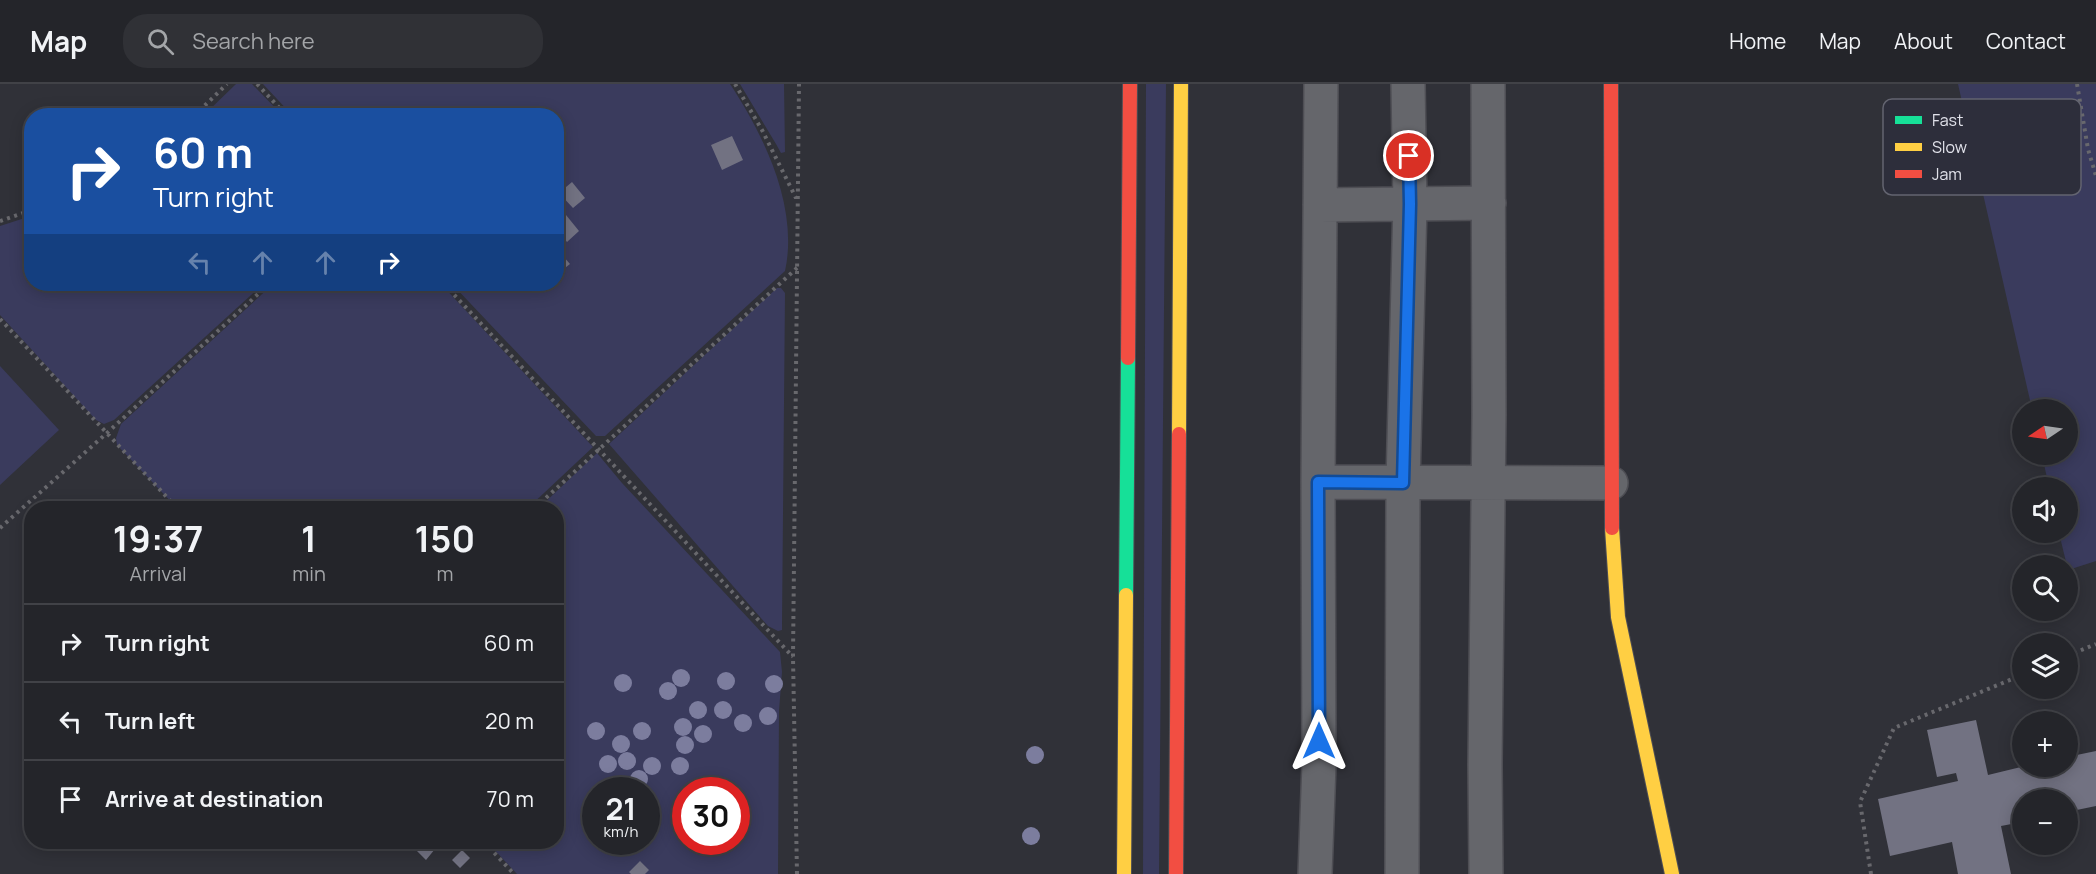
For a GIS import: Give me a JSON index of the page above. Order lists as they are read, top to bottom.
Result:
{
  "legend": ["Fast", "Slow", "Jam"],
  "north": "left",
  "page": {
    "header": "Map",
    "search": "Search here",
    "nav": [
      "Home",
      "Map",
      "About",
      "Contact"
    ],
    "turn": ["60 m", "Turn right"],
    "map_buttons": ["+", "−"],
    "eta": [
      "19:37",
      "Arrival",
      "1",
      "min",
      "150",
      "m"
    ],
    "list": [
      {
        "name": "Turn right",
        "value": "60 m"
      },
      {
        "name": "Turn left",
        "value": "20 m"
      },
      {
        "name": "Arrive at destination",
        "value": "70 m"
      }
    ],
    "speed": "21 km/h",
    "limit": "30"
  }
}
